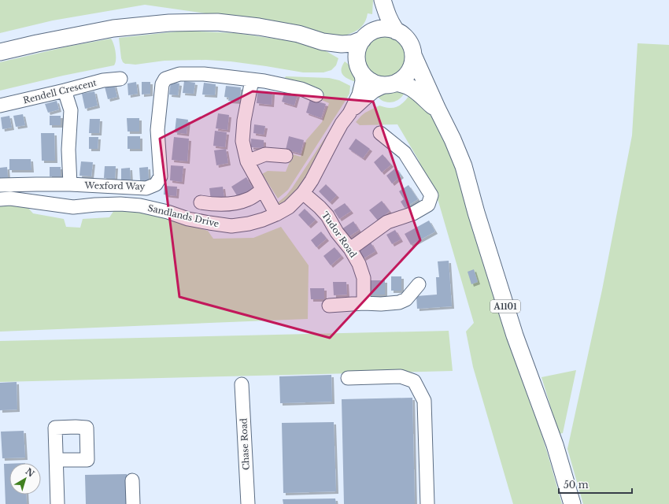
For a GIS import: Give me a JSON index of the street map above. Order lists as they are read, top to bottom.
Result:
{
  "streets": {
    "main road": ["A1101"],
    "street": [
      "Rendell Crescent",
      "Wexford Way",
      "Sandlands Drive",
      "Tudor Road",
      "Chase Road"
    ]
  },
  "crossings": [
    ["Sandlands Drive", "Tudor Road"],
    ["Sandlands Drive", "A1101"]
  ],
  "scale_bar": "50 m",
  "north": "top right"
}
